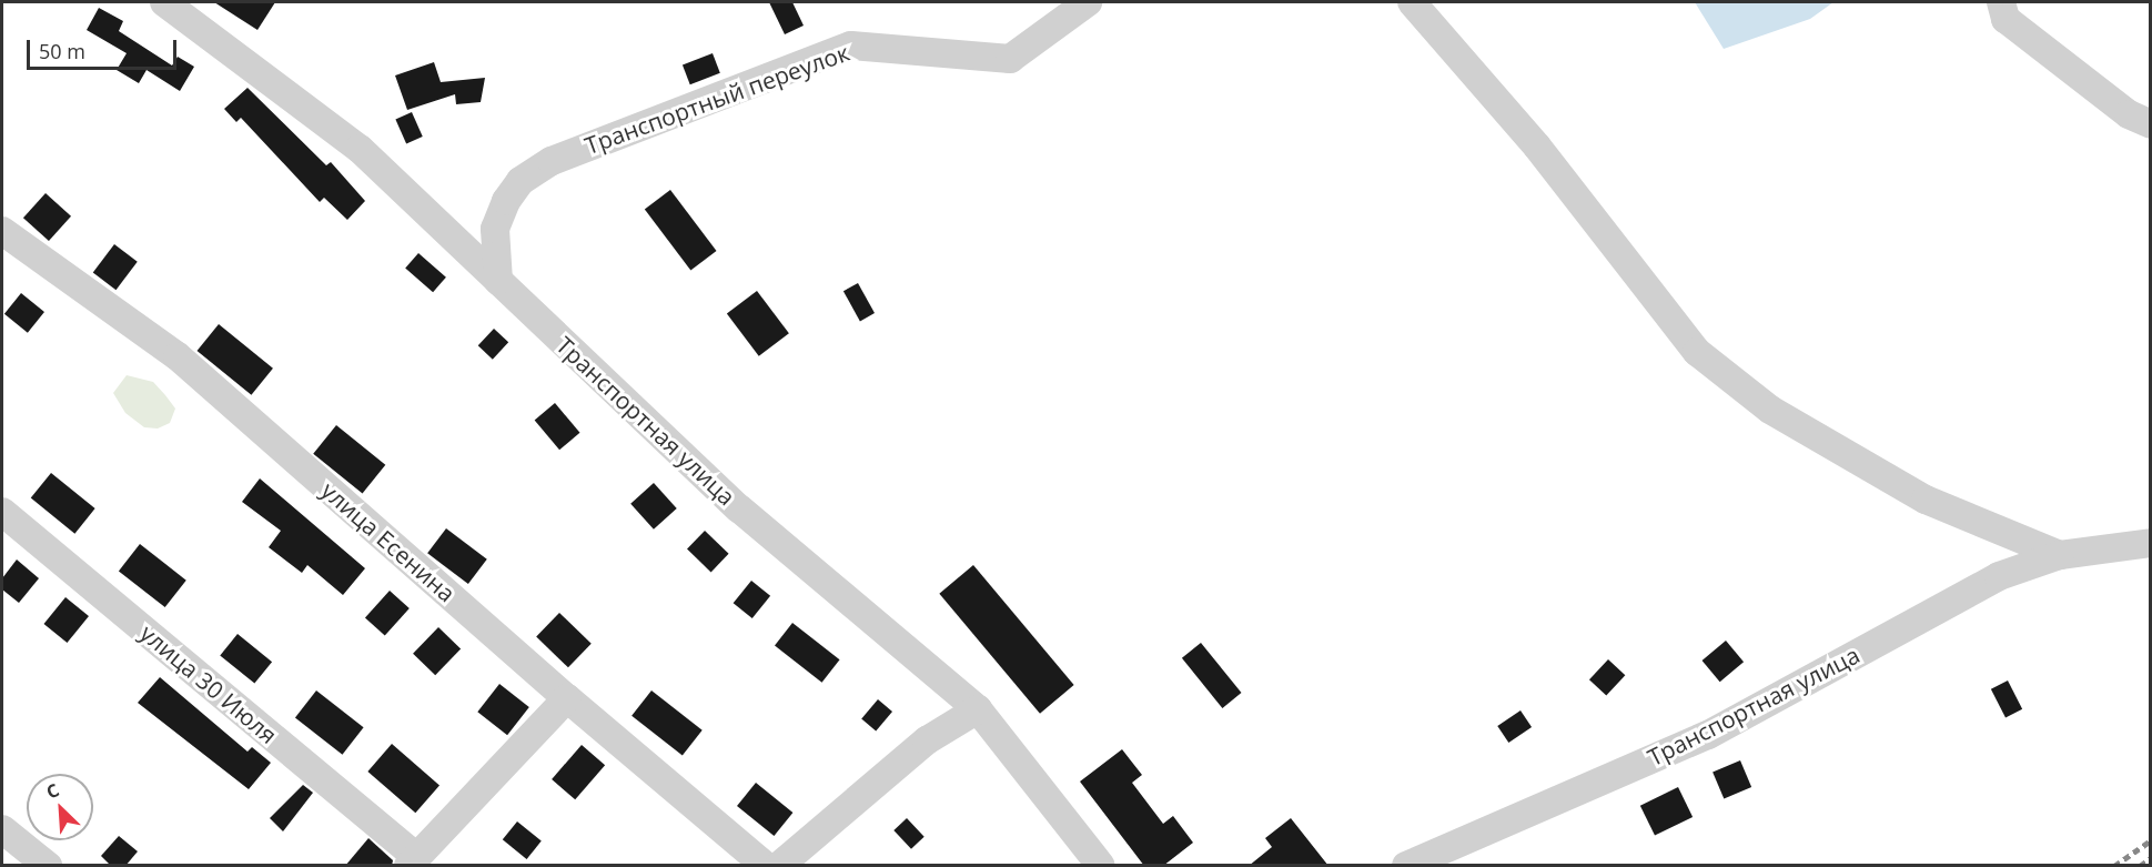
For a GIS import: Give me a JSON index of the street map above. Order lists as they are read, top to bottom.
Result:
{
  "streets": {
    "street": [
      "Транспортный переулок",
      "Транспортная улица",
      "улица Есенина",
      "улица 30 Июля"
    ]
  },
  "crossings": [
    ["Транспортный переулок", "Транспортная улица"]
  ],
  "scale_bar": "50 m",
  "north": "top left"
}
